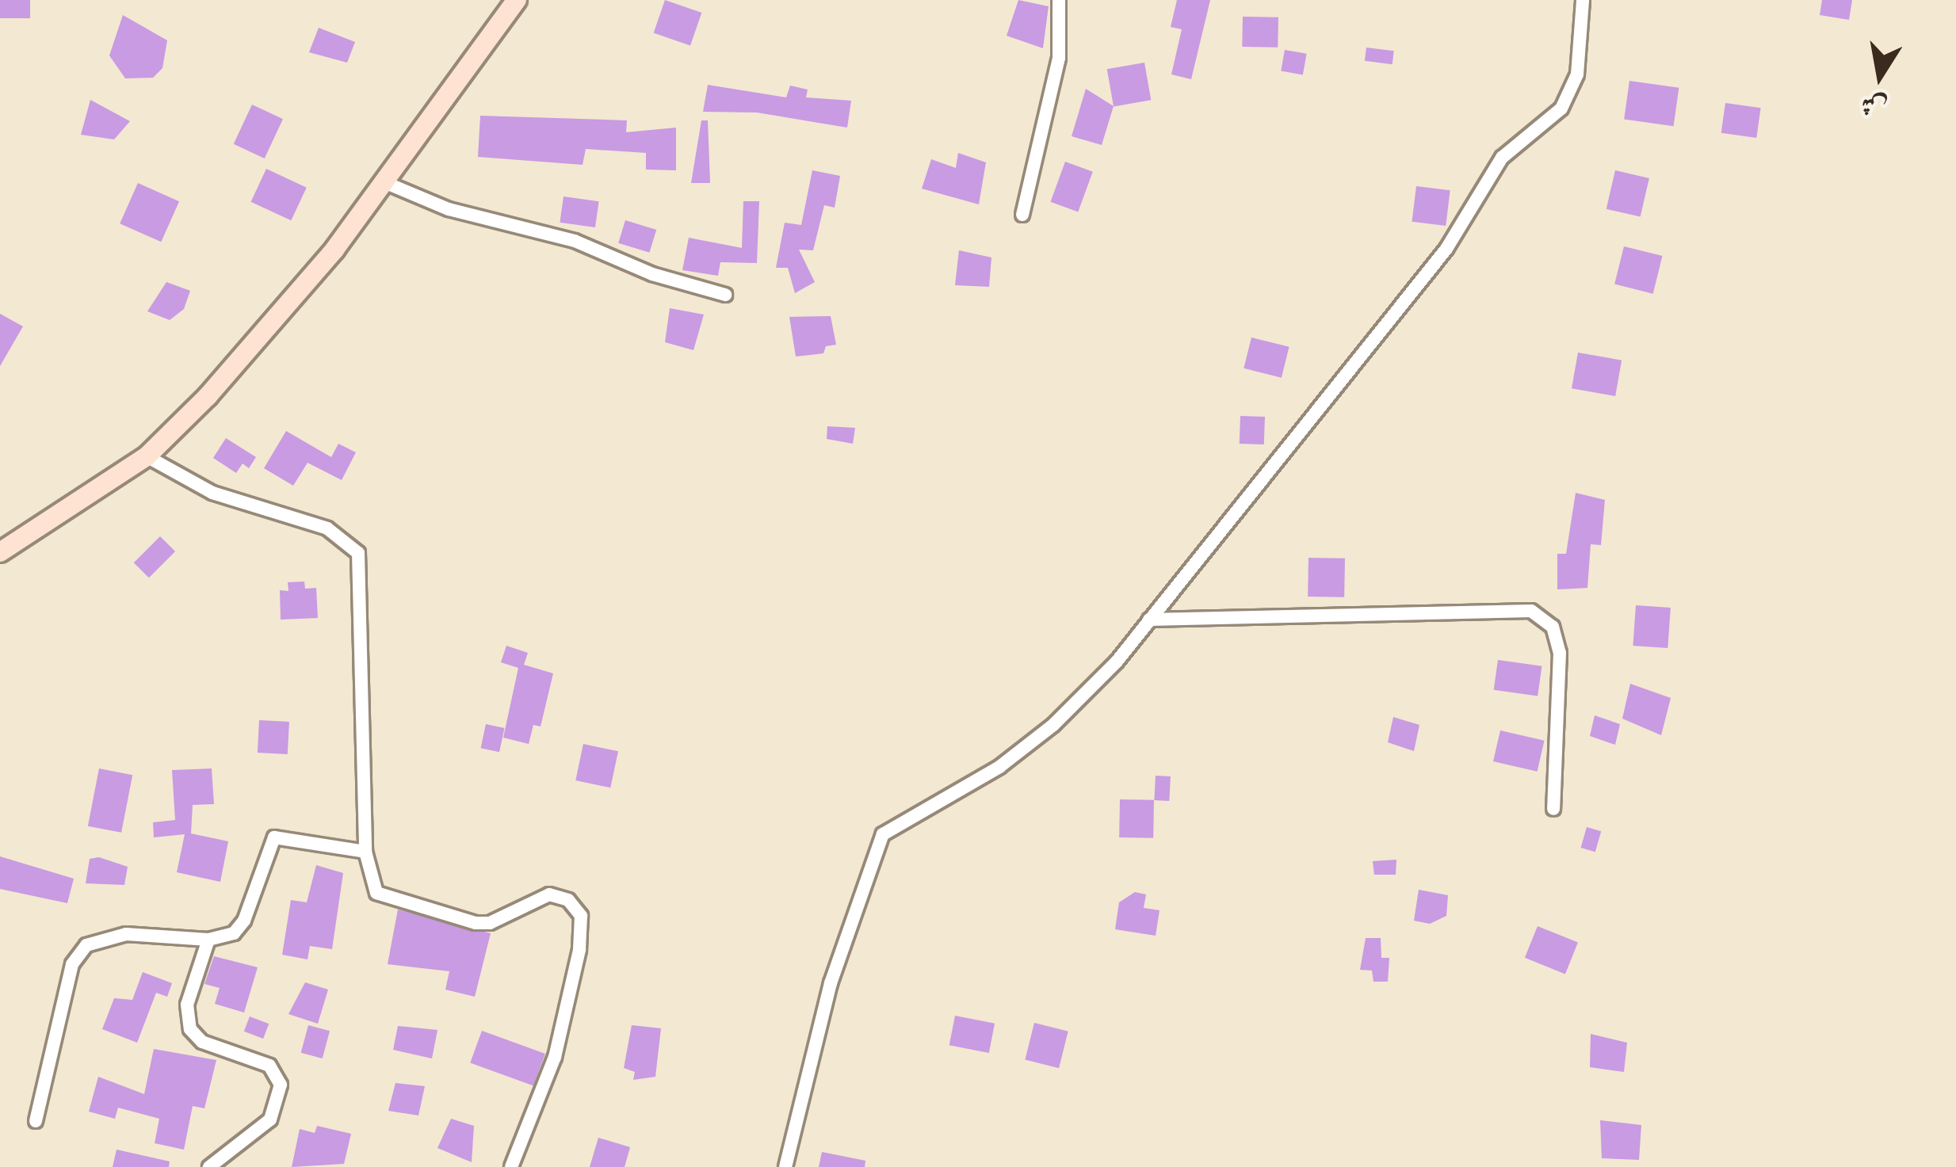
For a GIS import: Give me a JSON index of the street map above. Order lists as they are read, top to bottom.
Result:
{
  "north": "bottom"
}
